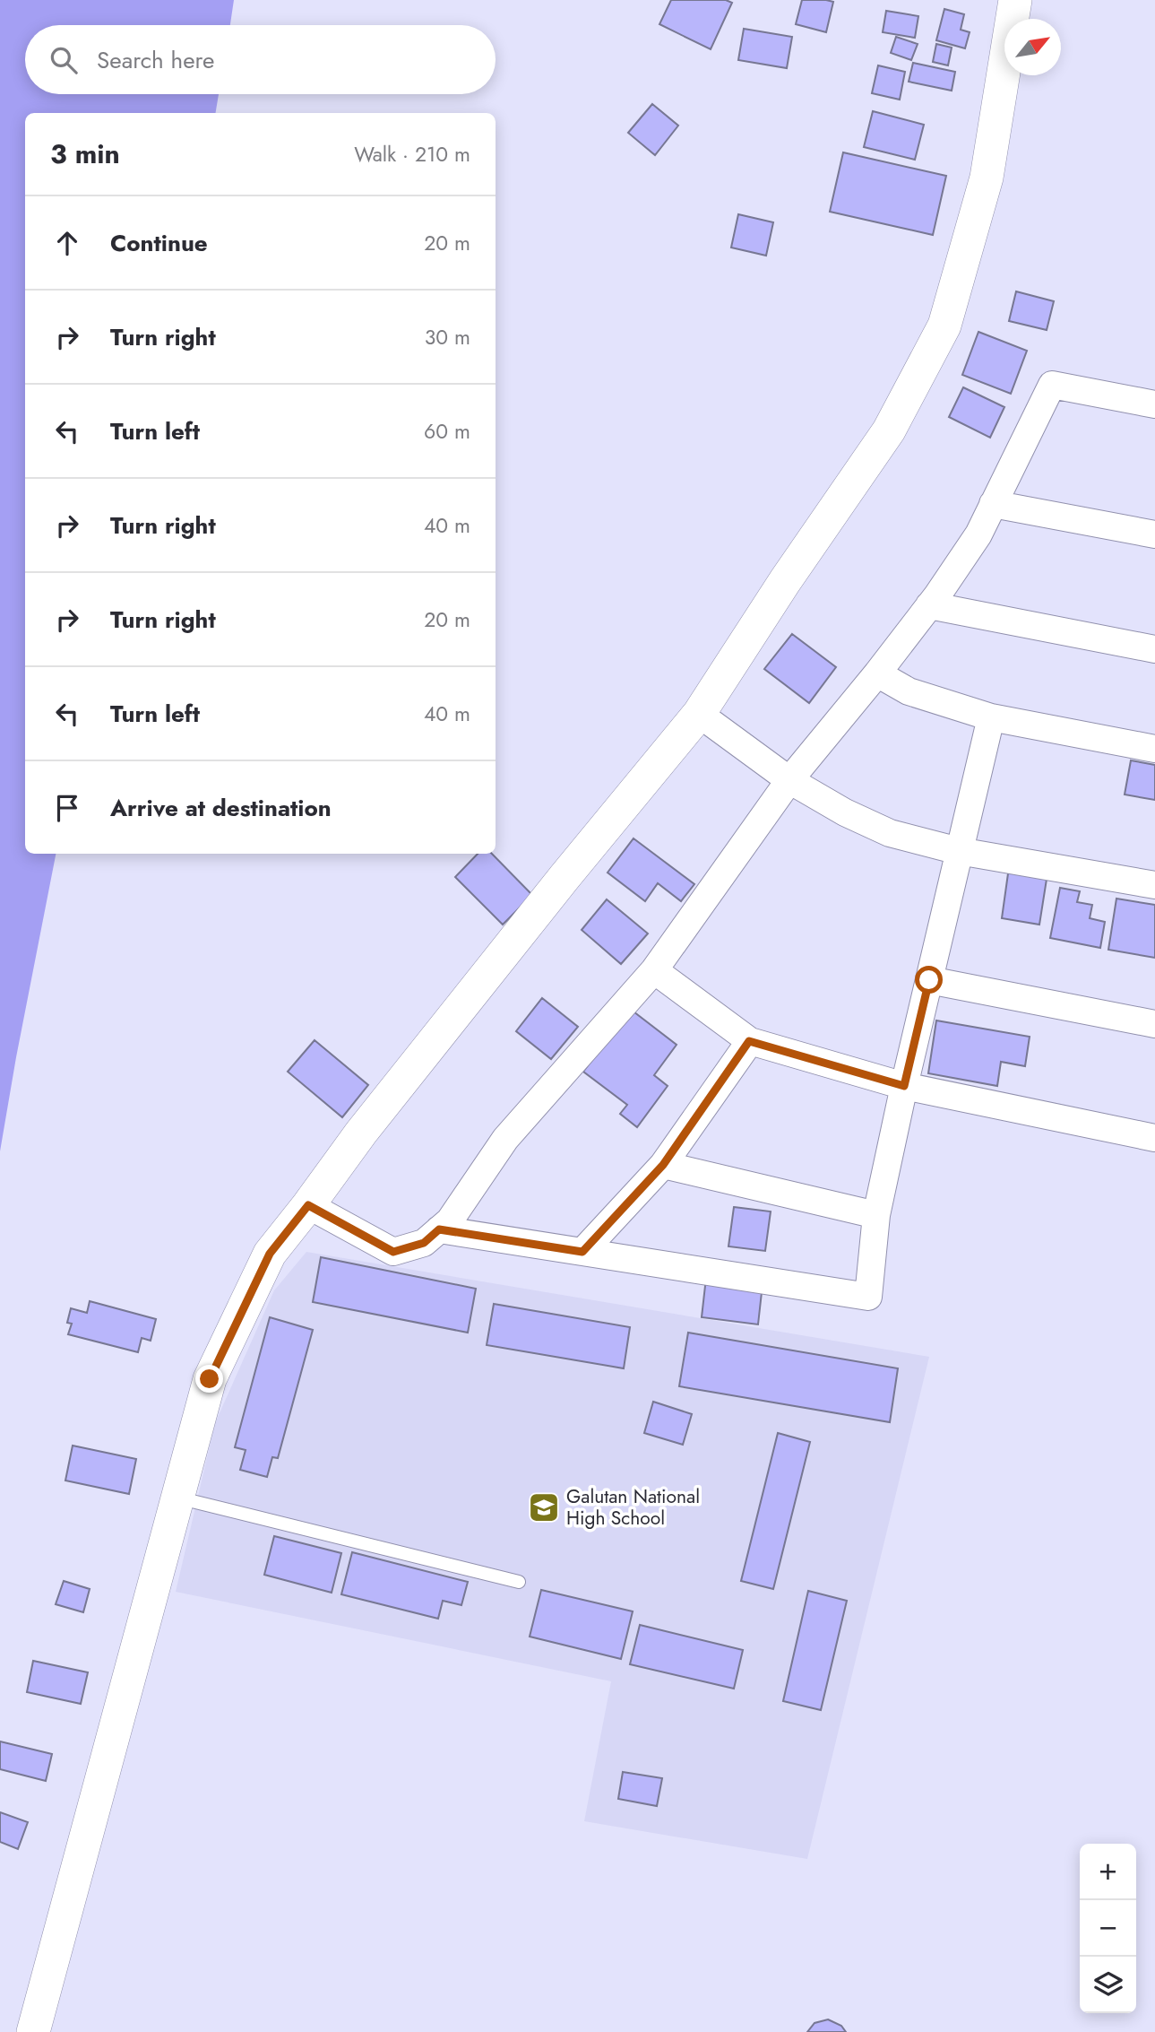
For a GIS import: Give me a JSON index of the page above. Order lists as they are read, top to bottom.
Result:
{
  "places": {
    "school or university": ["Galutan National High School"]
  },
  "north": "top right",
  "page": {
    "search": "Search here",
    "heading": ["3 min", "Walk · 210 m"],
    "list": [
      ["Continue", "20 m"],
      ["Turn right", "30 m"],
      ["Turn left", "60 m"],
      ["Turn right", "40 m"],
      ["Turn right", "20 m"],
      ["Turn left", "40 m"],
      "Arrive at destination"
    ],
    "map_buttons": ["+", "−"]
  }
}
